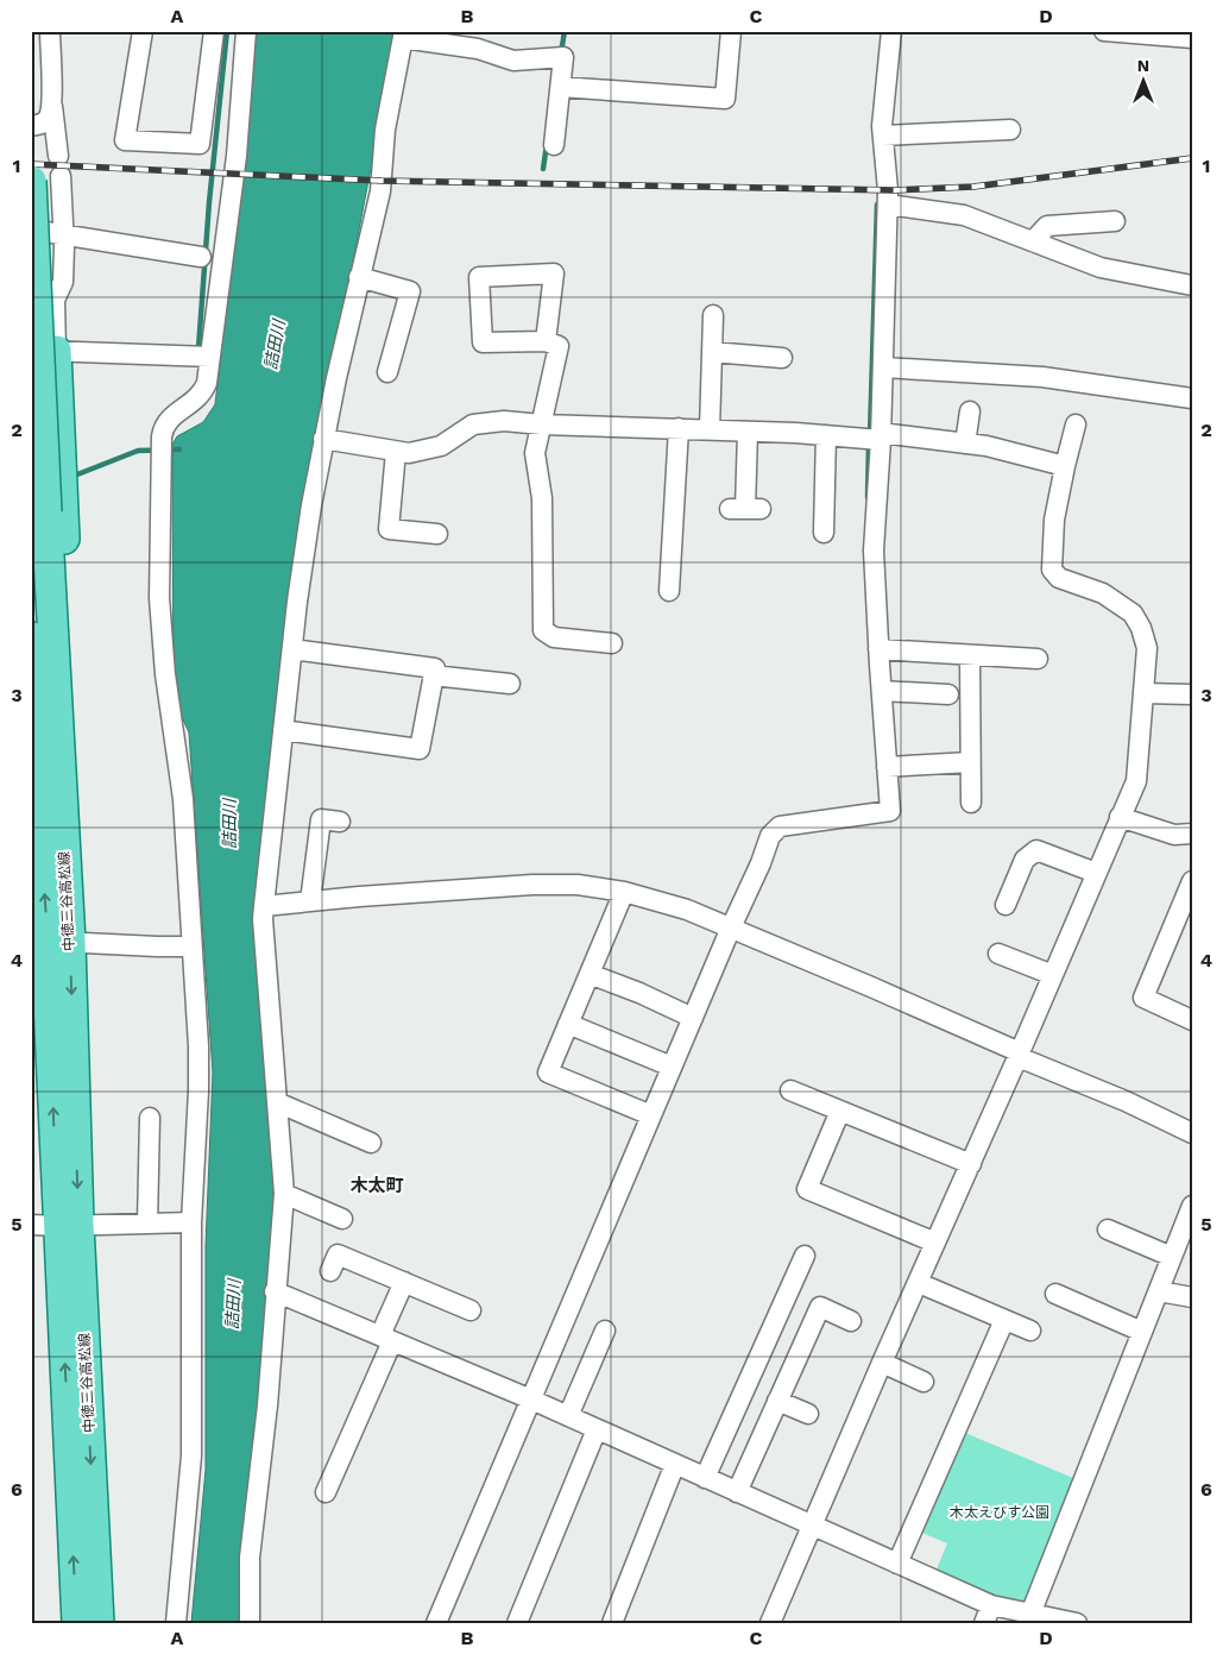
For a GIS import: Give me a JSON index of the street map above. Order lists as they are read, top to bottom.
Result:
{
  "streets": {
    "main road": ["中徳三谷高松線"]
  },
  "districts": ["木太町"],
  "water": ["詰田川"],
  "parks": ["木太えびす公園"],
  "north": "top",
  "grid": {
    "columns": [
      "A",
      "B",
      "C",
      "D"
    ],
    "rows": [
      "1",
      "2",
      "3",
      "4",
      "5",
      "6"
    ]
  }
}
